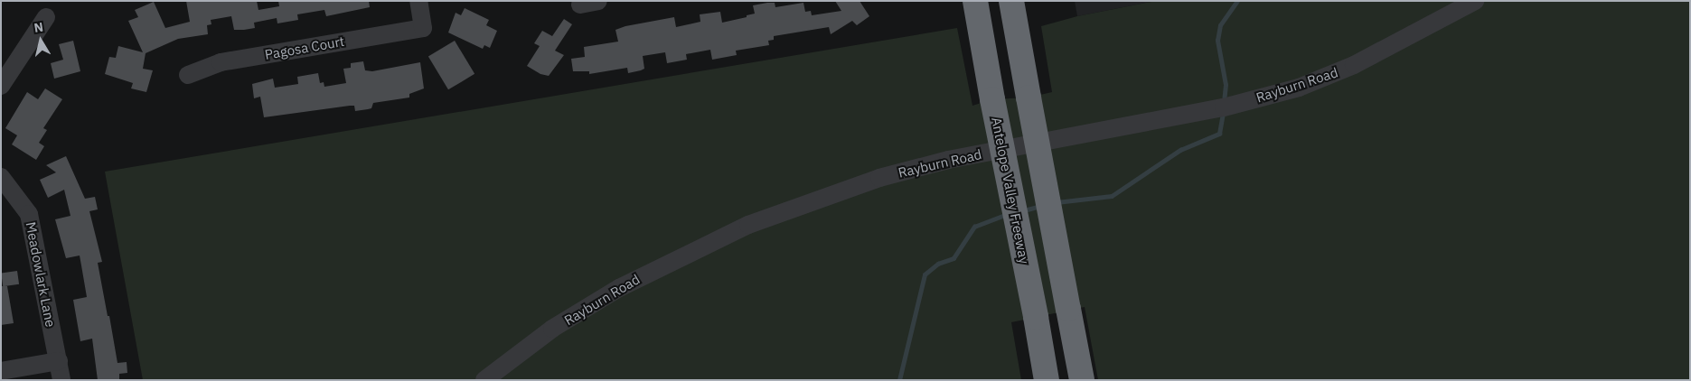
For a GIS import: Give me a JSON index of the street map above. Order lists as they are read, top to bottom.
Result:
{
  "streets": {
    "highway": ["Antelope Valley Freeway"],
    "street": ["Pagosa Court", "Rayburn Road", "Meadowlark Lane"]
  },
  "north": "top"
}
